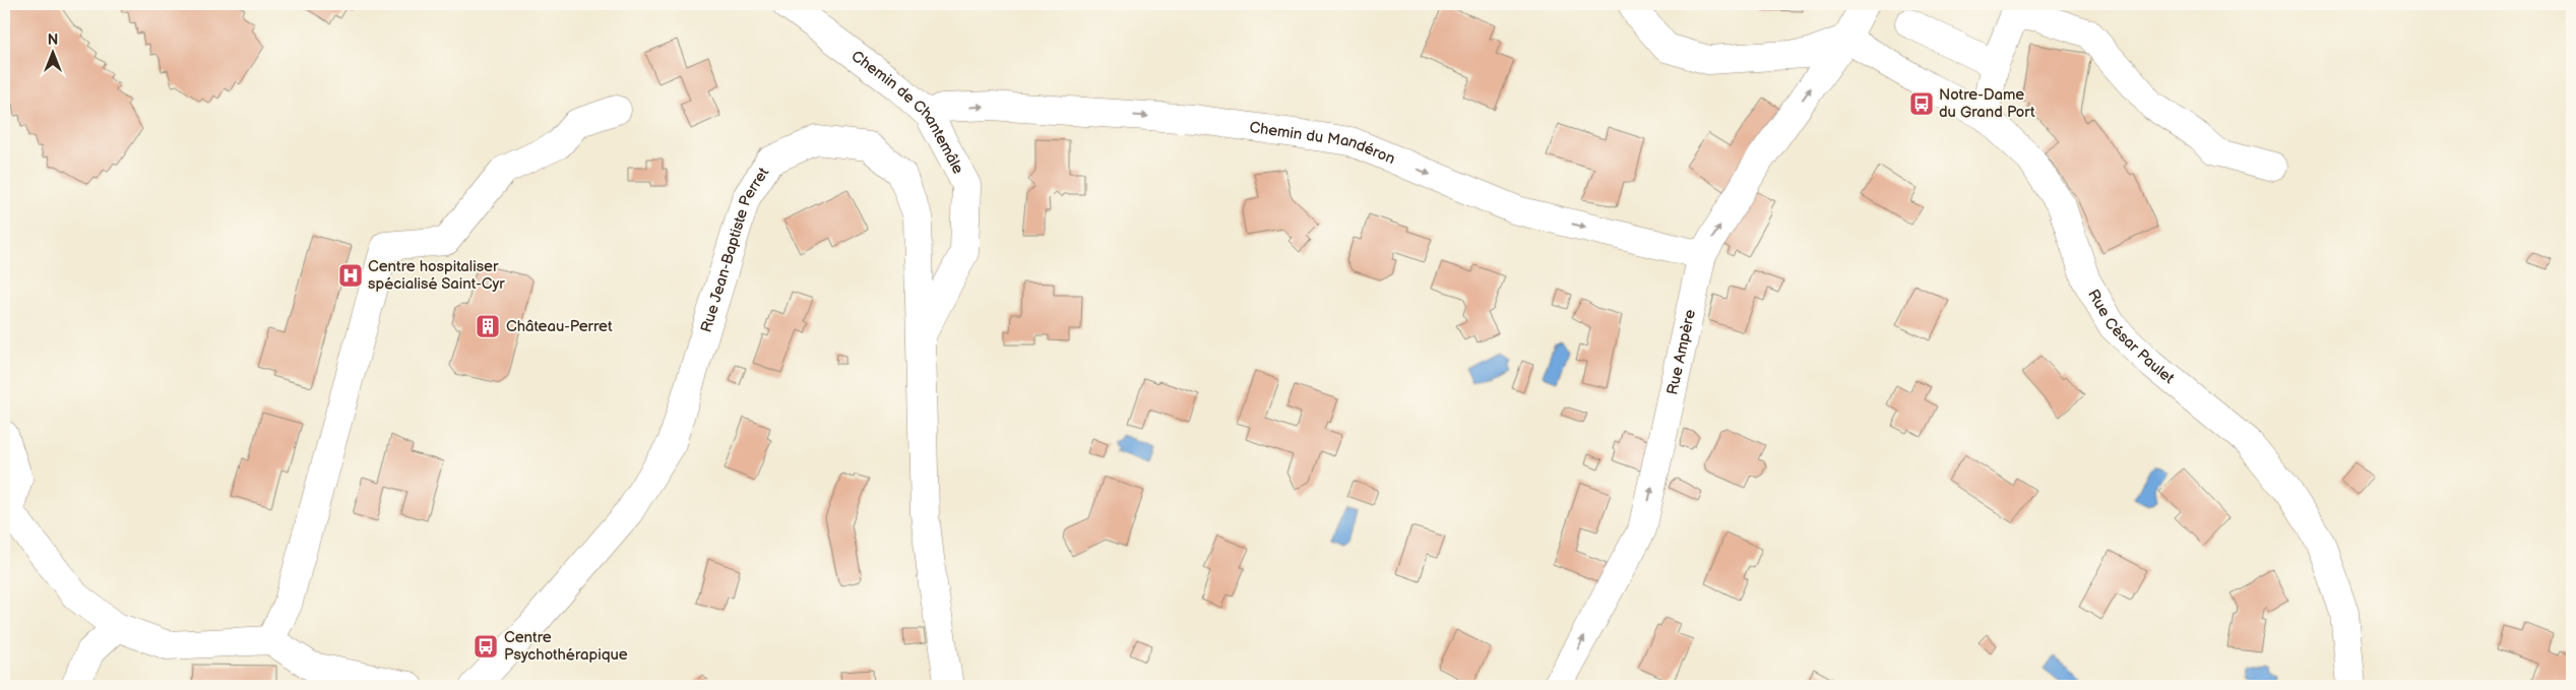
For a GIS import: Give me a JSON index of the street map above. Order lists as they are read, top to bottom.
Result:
{
  "streets": {
    "street": [
      "Chemin de Chantemâle",
      "Chemin du Mandéron",
      "Rue Jean-Baptiste Perret",
      "Rue César Paulet",
      "Rue Ampère"
    ]
  },
  "crossings": [
    ["Chemin de Chantemâle", "Chemin du Mandéron"],
    ["Chemin de Chantemâle", "Rue Jean-Baptiste Perret"],
    ["Chemin du Mandéron", "Rue Ampère"],
    ["Rue César Paulet", "Rue Ampère"]
  ],
  "one_way": ["Chemin du Mandéron", "Rue Ampère"],
  "places": {
    "bus stop": ["Notre-Dame du Grand Port", "Centre Psychothérapique"],
    "hospital": ["Centre hospitaliser spécialisé Saint-Cyr"],
    "building": ["Château-Perret"]
  },
  "north": "top"
}
